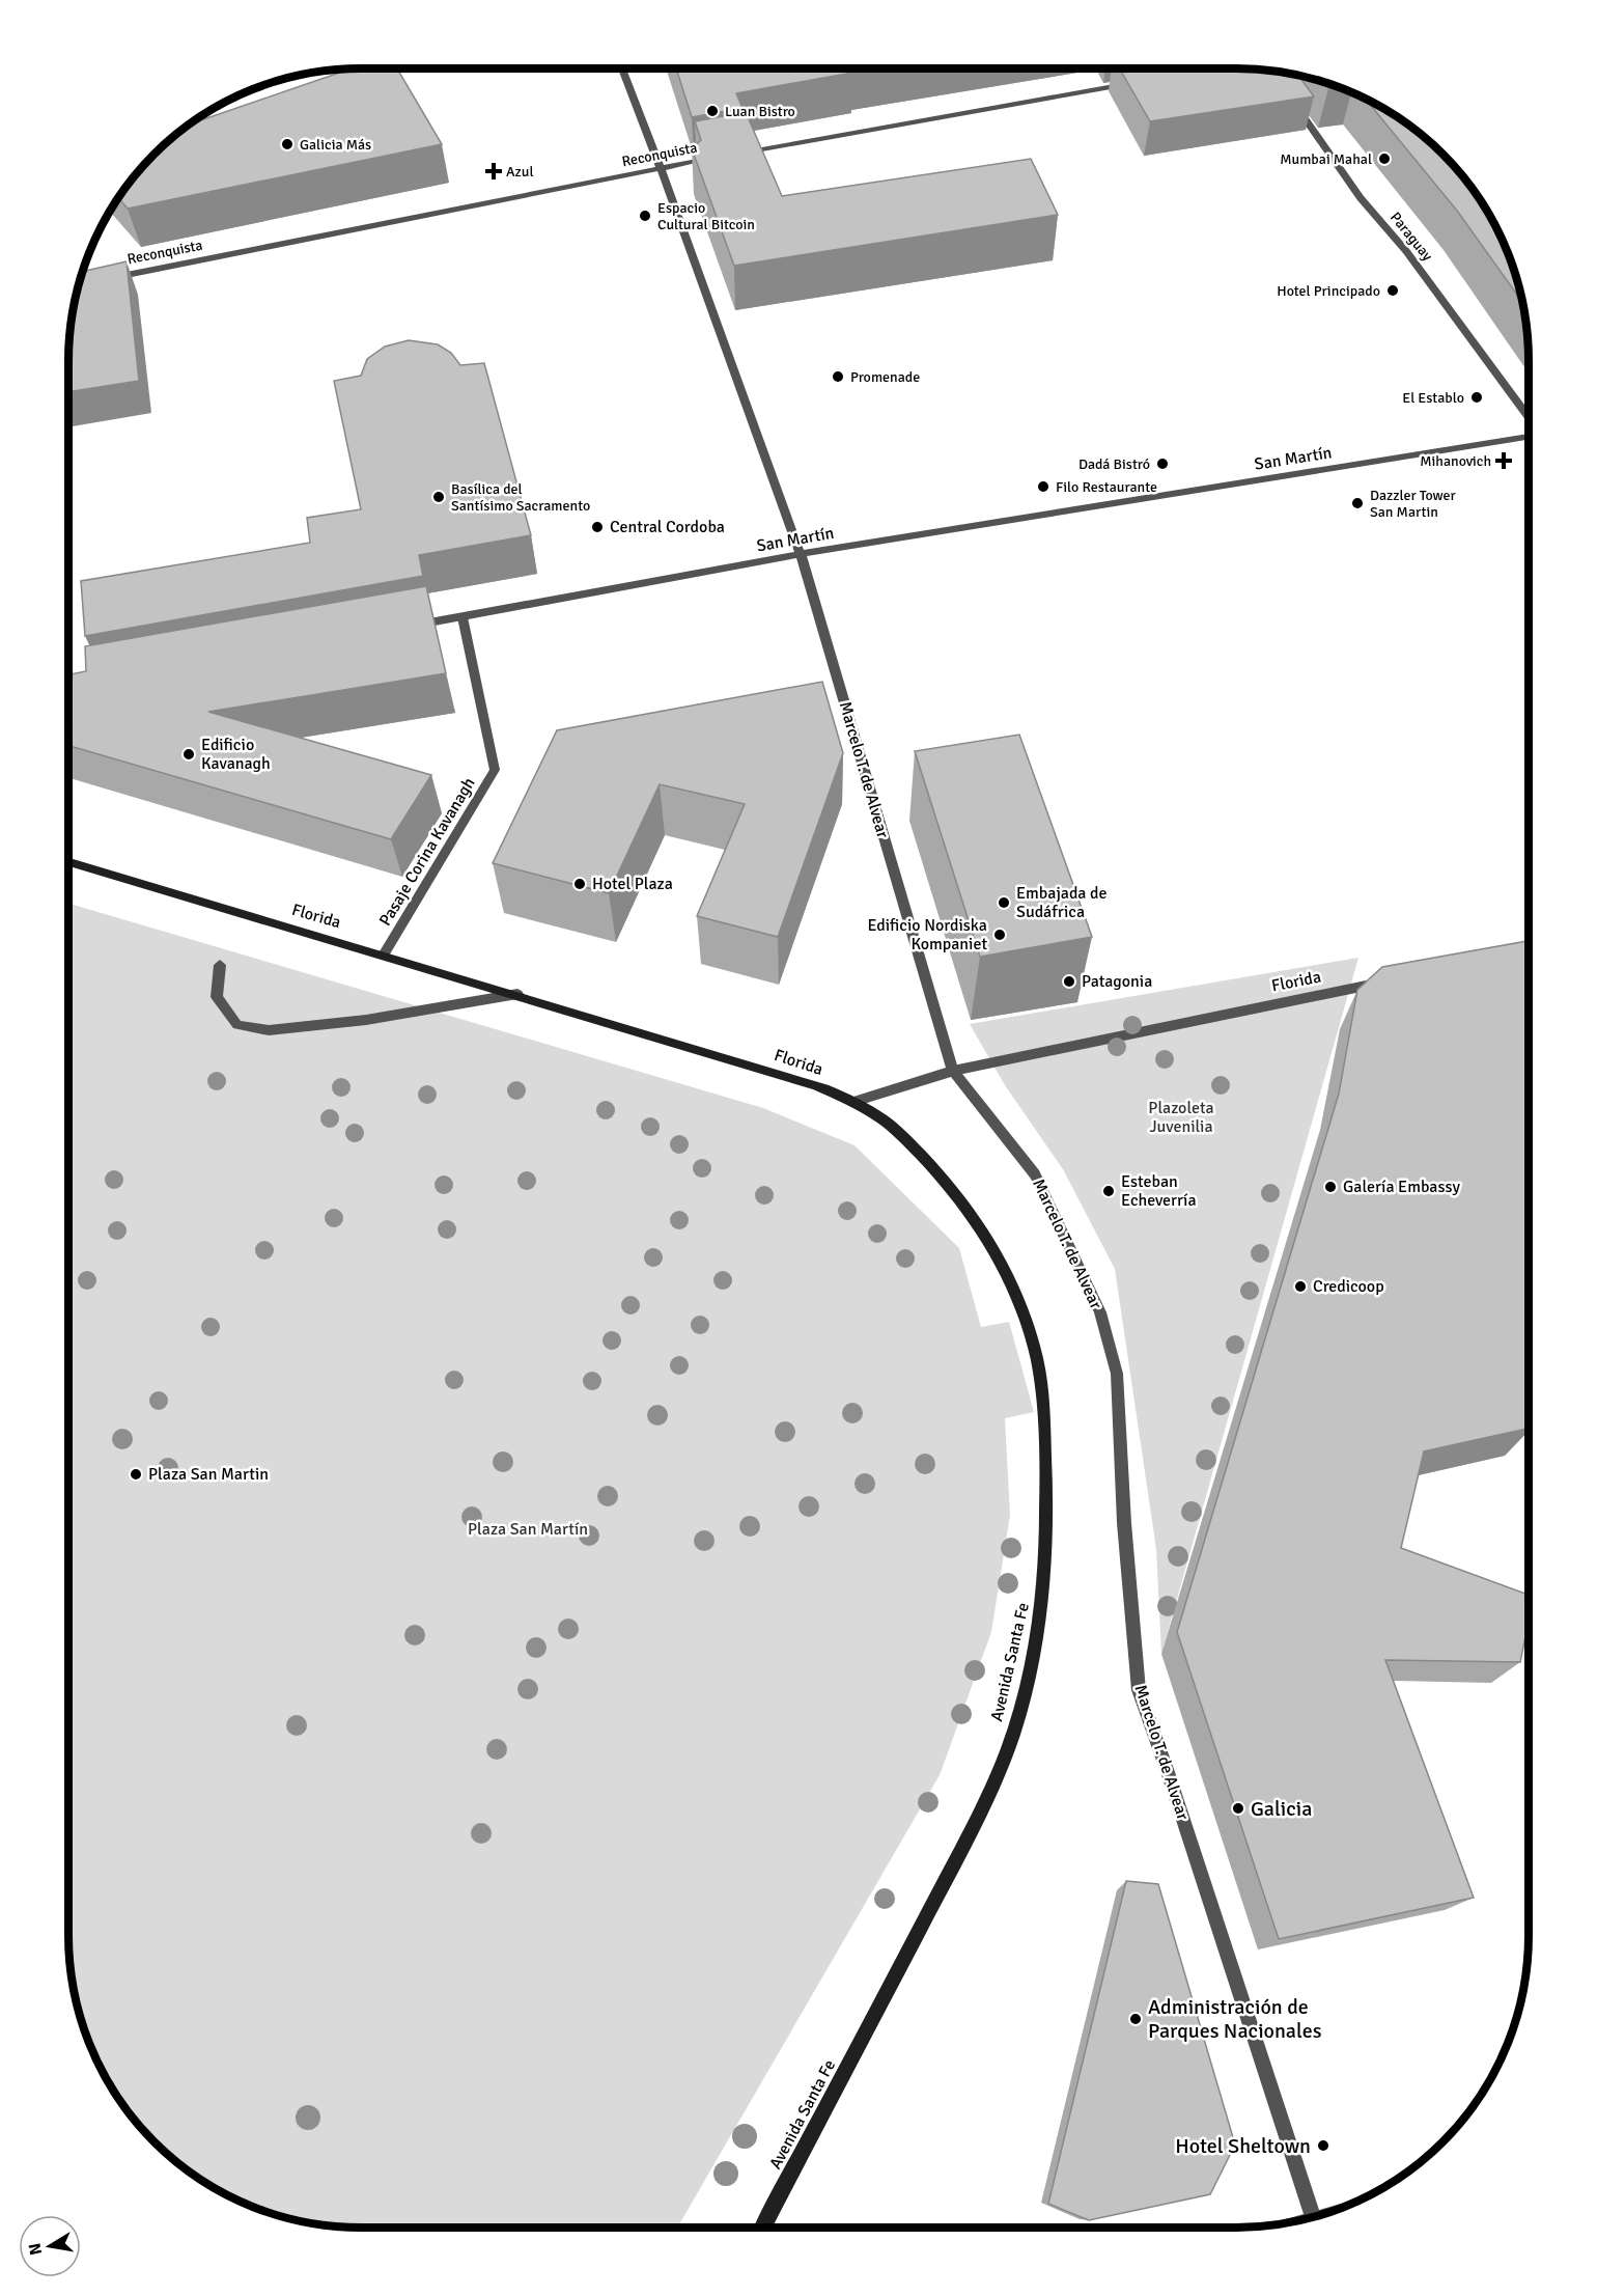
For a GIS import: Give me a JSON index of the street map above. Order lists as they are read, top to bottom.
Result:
{
  "streets": {
    "main road": ["Florida", "Avenida Santa Fe"],
    "street": [
      "Reconquista",
      "Paraguay",
      "San Martín",
      "Marcelo T. de Alvear",
      "Pasaje Corina Kavanagh"
    ]
  },
  "crossings": [
    ["Reconquista", "Marcelo T. de Alvear"],
    ["San Martín", "Marcelo T. de Alvear"],
    ["San Martín", "Pasaje Corina Kavanagh"],
    ["Marcelo T. de Alvear", "Florida"],
    ["Pasaje Corina Kavanagh", "Florida"],
    ["Florida", "Avenida Santa Fe"]
  ],
  "parks": ["Plazoleta Juvenilia", "Plaza San Martín"],
  "places": {
    "other": [
      "Luan Bistro",
      "Galicia Más",
      "Mumbai Mahal",
      "Espacio Cultural Bitcoin",
      "Hotel Principado",
      "Promenade",
      "El Establo",
      "Dadá Bistró",
      "Filo Restaurante",
      "Basílica del Santísimo Sacramento",
      "Dazzler Tower San Martin",
      "Central Cordoba",
      "Edificio Kavanagh",
      "Hotel Plaza",
      "Embajada de Sudáfrica",
      "Edificio Nordiska Kompaniet",
      "Patagonia",
      "Galería Embassy",
      "Esteban Echeverría",
      "Credicoop",
      "Plaza San Martin",
      "Galicia",
      "Administración de Parques Nacionales",
      "Hotel Sheltown"
    ],
    "health": ["Azul", "Mihanovich"]
  },
  "north": "left"
}
